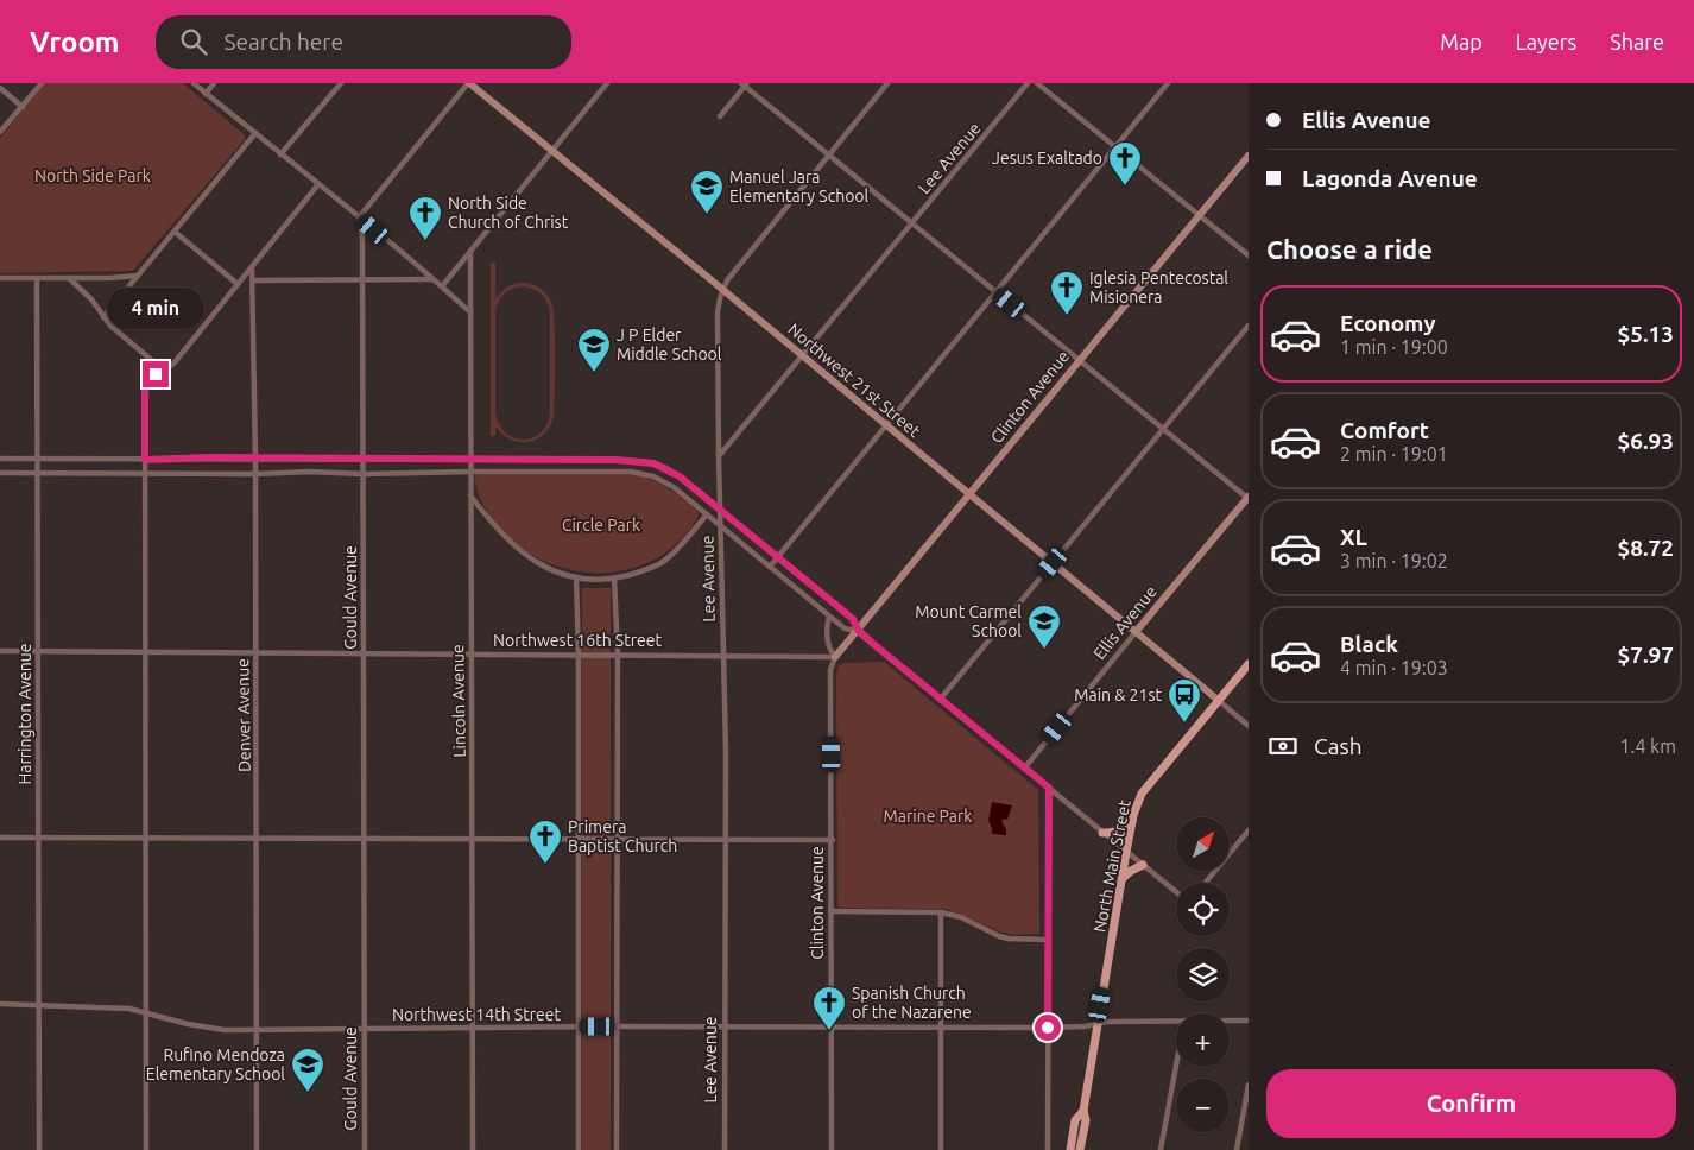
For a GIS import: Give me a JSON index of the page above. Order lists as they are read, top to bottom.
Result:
{
  "streets": {
    "main road": ["North Main Street"],
    "street": [
      "Lee Avenue",
      "Northwest 21st Street",
      "Clinton Avenue",
      "Gould Avenue",
      "Ellis Avenue",
      "Northwest 16th Street",
      "Lincoln Avenue",
      "Harrington Avenue",
      "Denver Avenue",
      "Northwest 14th Street"
    ]
  },
  "crossings": [
    ["Lee Avenue", "Northwest 21st Street"],
    ["Lee Avenue", "Northwest 16th Street"],
    ["Lee Avenue", "Northwest 14th Street"],
    ["Northwest 21st Street", "Clinton Avenue"],
    ["Northwest 21st Street", "Ellis Avenue"],
    ["Northwest 21st Street", "North Main Street"],
    ["Clinton Avenue", "Northwest 16th Street"],
    ["Clinton Avenue", "Northwest 14th Street"],
    ["Gould Avenue", "Northwest 16th Street"],
    ["Gould Avenue", "Northwest 14th Street"],
    ["Northwest 16th Street", "Lincoln Avenue"],
    ["Northwest 16th Street", "Harrington Avenue"],
    ["Northwest 16th Street", "Denver Avenue"],
    ["Lincoln Avenue", "Northwest 14th Street"],
    ["Harrington Avenue", "Northwest 14th Street"],
    ["Denver Avenue", "Northwest 14th Street"],
    ["North Main Street", "Northwest 14th Street"]
  ],
  "parks": ["North Side Park", "Circle Park", "Marine Park"],
  "places": {
    "church": [
      "Jesus Exaltado",
      "North Side Church of Christ",
      "Iglesia Pentecostal Misionera",
      "Primera Baptist Church",
      "Spanish Church of the Nazarene"
    ],
    "school or university": [
      "Manuel Jara Elementary School",
      "J P Elder Middle School",
      "Mount Carmel School",
      "Rufino Mendoza Elementary School"
    ],
    "bus stop": ["Main & 21st"]
  },
  "north": "top right",
  "page": {
    "header": "Vroom",
    "search": "Search here",
    "nav": ["Map", "Layers", "Share"],
    "banner": ["Ellis Avenue", "Lagonda Avenue"],
    "heading": "Choose a ride",
    "list": [
      {
        "name": "Economy",
        "note": "1 min · 19:00",
        "value": "$5.13"
      },
      {
        "name": "Comfort",
        "note": "2 min · 19:01",
        "value": "$6.93"
      },
      {
        "name": "XL",
        "note": "3 min · 19:02",
        "value": "$8.72"
      },
      {
        "name": "Black",
        "note": "4 min · 19:03",
        "value": "$7.97"
      }
    ],
    "bubble": "4 min",
    "pay": ["Cash", "1.4 km"],
    "map_buttons": ["+", "−"],
    "buttons": "Confirm"
  }
}
